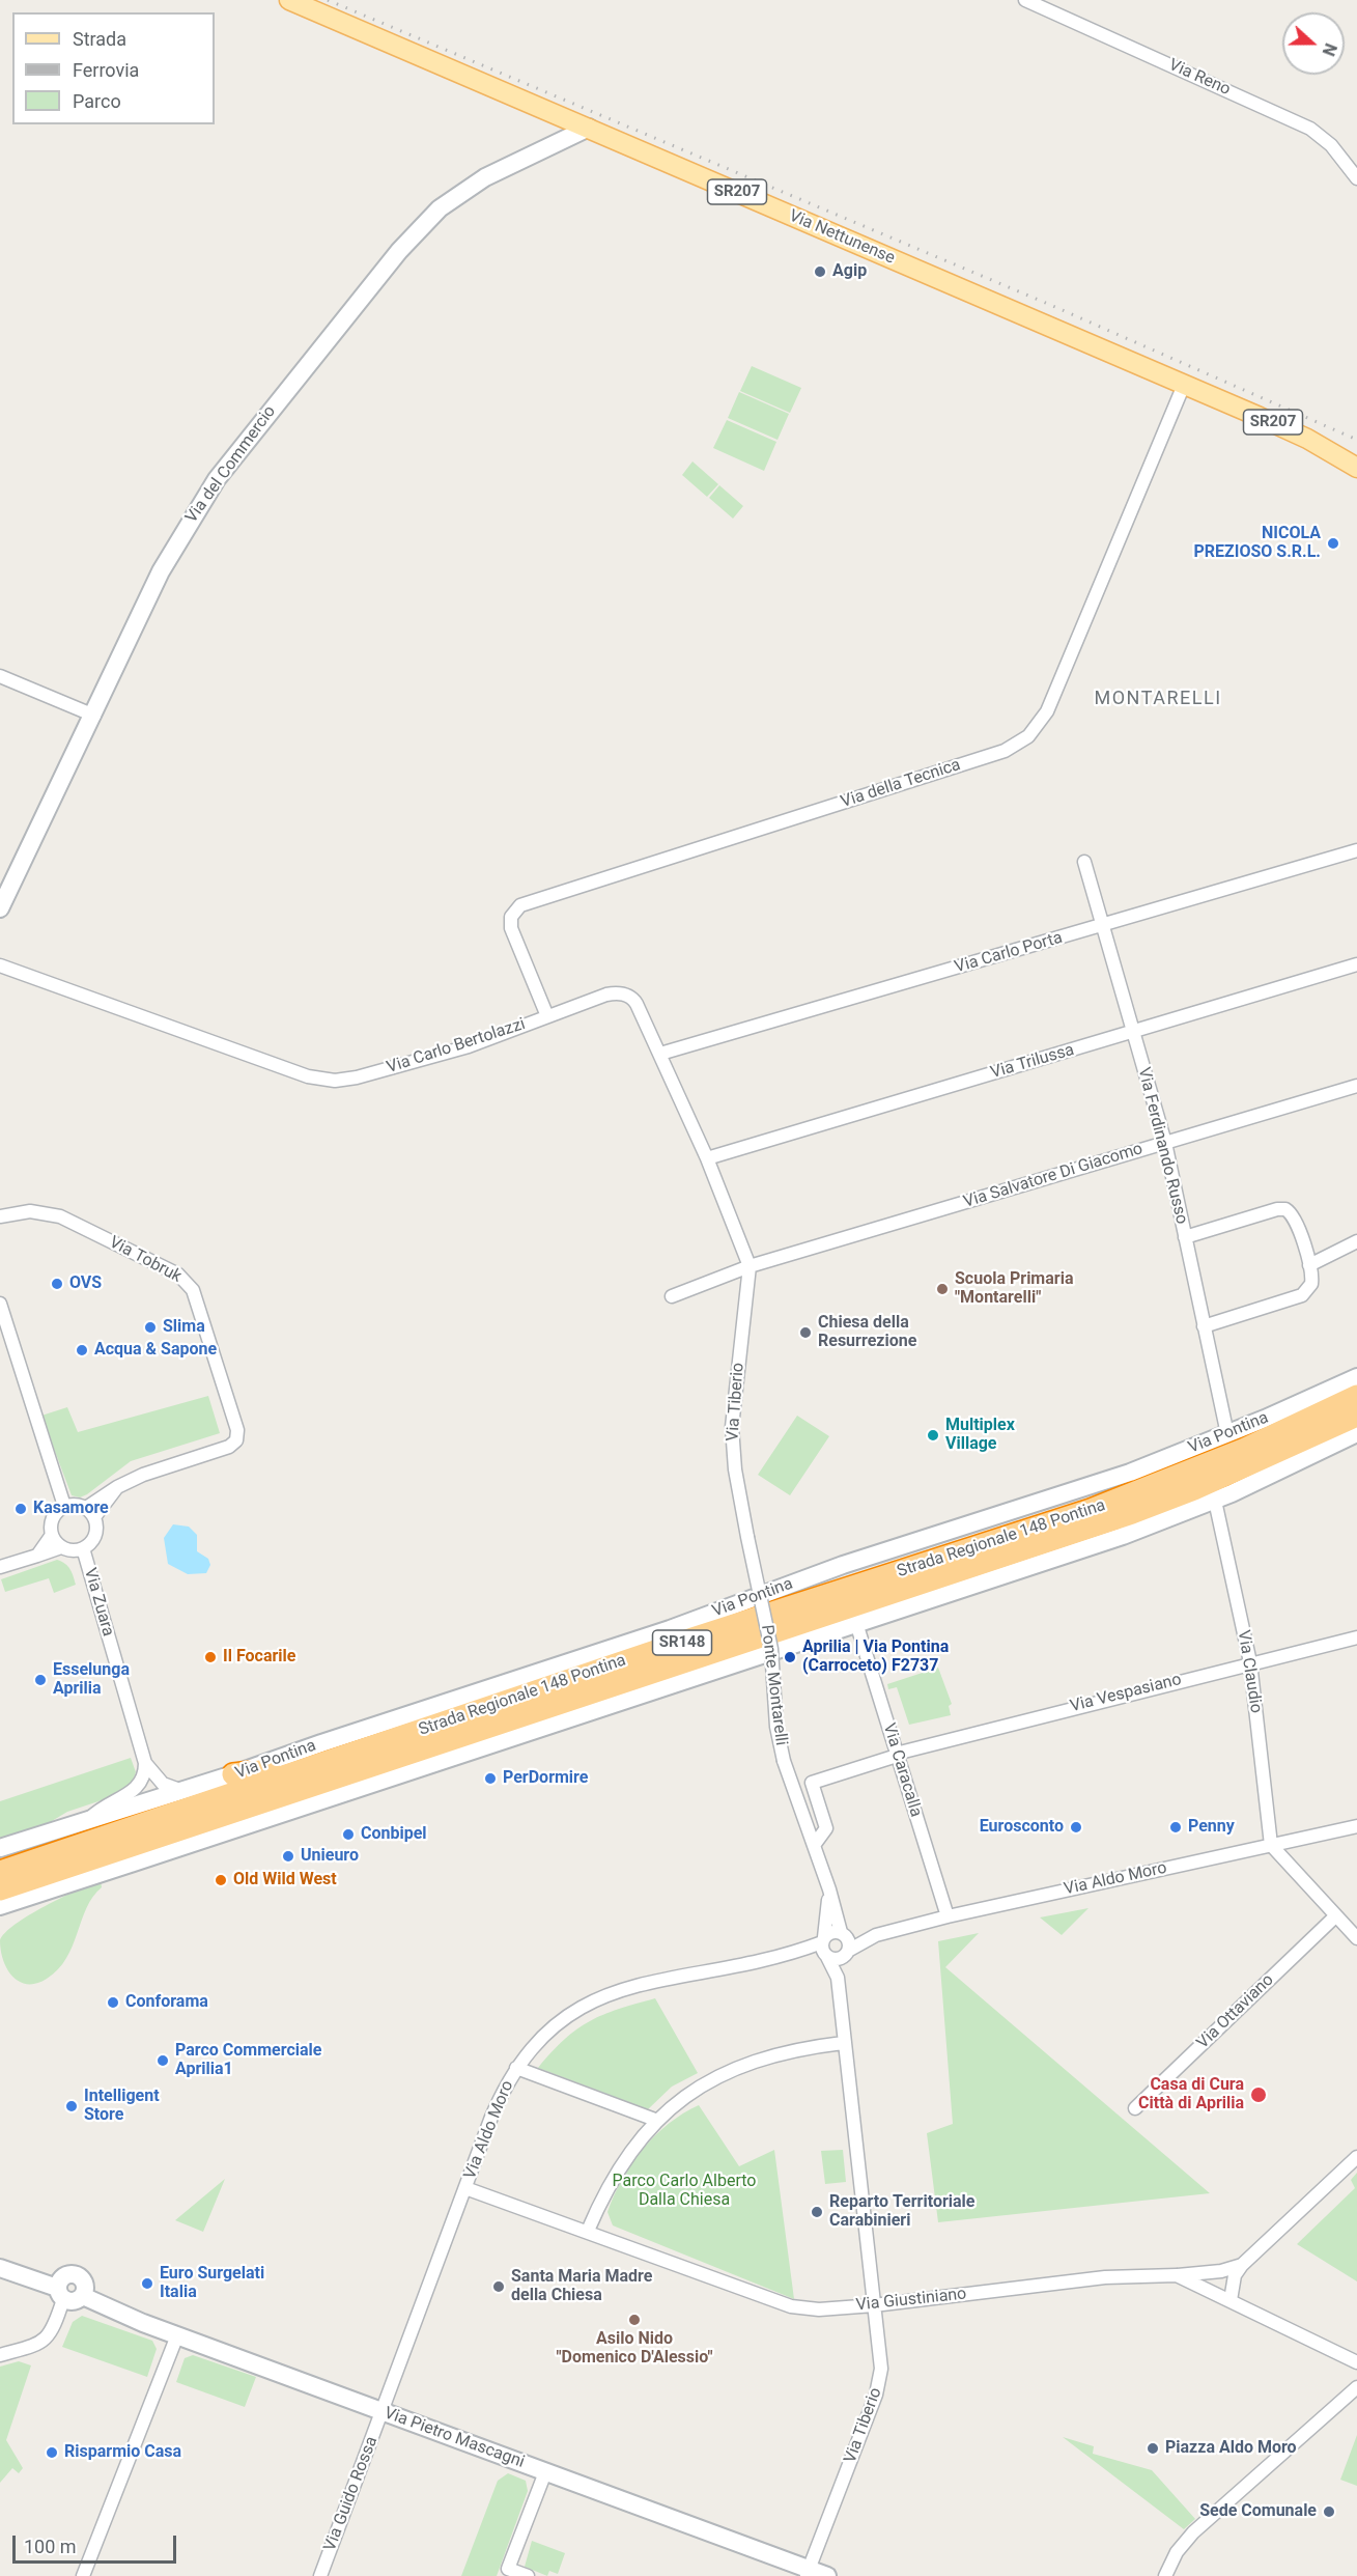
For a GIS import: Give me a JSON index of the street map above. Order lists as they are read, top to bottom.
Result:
{
  "streets": {
    "highway": ["Strada Regionale 148 Pontina", "SR148"],
    "main road": ["SR207", "Via Nettunense"],
    "street": [
      "Via Reno",
      "Via del Commercio",
      "Via della Tecnica",
      "Via Carlo Porta",
      "Via Carlo Bertolazzi",
      "Via Trilussa",
      "Via Ferdinando Russo",
      "Via Salvatore Di Giacomo",
      "Via Tobruk",
      "Via Tiberio",
      "Via Pontina",
      "Via Zuara",
      "Via Claudio",
      "Ponte Montarelli",
      "Via Vespasiano",
      "Via Caracalla",
      "Via Aldo Moro",
      "Via Ottaviano",
      "Via Giustiniano",
      "Via Pietro Mascagni",
      "Via Guido Rossa"
    ]
  },
  "crossings": [
    ["Via Nettunense", "Via del Commercio"],
    ["Via Nettunense", "Via della Tecnica"],
    ["Via della Tecnica", "Via Carlo Bertolazzi"],
    ["Via Carlo Porta", "Via Carlo Bertolazzi"],
    ["Via Carlo Porta", "Via Ferdinando Russo"],
    ["Via Carlo Bertolazzi", "Via Trilussa"],
    ["Via Carlo Bertolazzi", "Via Salvatore Di Giacomo"],
    ["Via Carlo Bertolazzi", "Via Tiberio"],
    ["Via Trilussa", "Via Ferdinando Russo"],
    ["Via Ferdinando Russo", "Via Salvatore Di Giacomo"],
    ["Via Ferdinando Russo", "Via Pontina"],
    ["Via Salvatore Di Giacomo", "Via Tiberio"],
    ["Via Tobruk", "Via Zuara"],
    ["Via Tiberio", "Ponte Montarelli"],
    ["Via Tiberio", "Via Aldo Moro"],
    ["Via Tiberio", "Via Giustiniano"],
    ["Via Tiberio", "Via Pietro Mascagni"],
    ["Via Pontina", "Via Zuara"],
    ["Via Claudio", "Via Vespasiano"],
    ["Via Claudio", "Via Aldo Moro"],
    ["Ponte Montarelli", "Via Vespasiano"],
    ["Via Vespasiano", "Via Caracalla"],
    ["Via Caracalla", "Via Aldo Moro"],
    ["Via Aldo Moro", "Via Giustiniano"],
    ["Via Aldo Moro", "Via Pietro Mascagni"],
    ["Via Aldo Moro", "Via Guido Rossa"],
    ["Via Pietro Mascagni", "Via Guido Rossa"]
  ],
  "districts": ["MONTARELLI"],
  "parks": ["Parco Carlo Alberto Dalla Chiesa"],
  "places": [
    "Agip",
    "NICOLA PREZIOSO S.R.L.",
    "OVS",
    "Scuola Primaria \"Montarelli\"",
    "Slima",
    "Chiesa della Resurrezione",
    "Acqua & Sapone",
    "Multiplex Village",
    "Kasamore",
    "Il Focarile",
    "Aprilia | Via Pontina (Carroceto) F2737",
    "Esselunga Aprilia",
    "PerDormire",
    "Eurosconto",
    "Penny",
    "Conbipel",
    "Unieuro",
    "Old Wild West",
    "Conforama",
    "Parco Commerciale Aprilia1",
    "Casa di Cura Città di Aprilia",
    "Intelligent Store",
    "Reparto Territoriale Carabinieri",
    "Euro Surgelati Italia",
    "Santa Maria Madre della Chiesa",
    "Asilo Nido \"Domenico D'Alessio\"",
    "Piazza Aldo Moro",
    "Risparmio Casa",
    "Sede Comunale"
  ],
  "legend": ["Strada", "Ferrovia", "Parco"],
  "scale_bar": "100 m",
  "north": "right"
}
